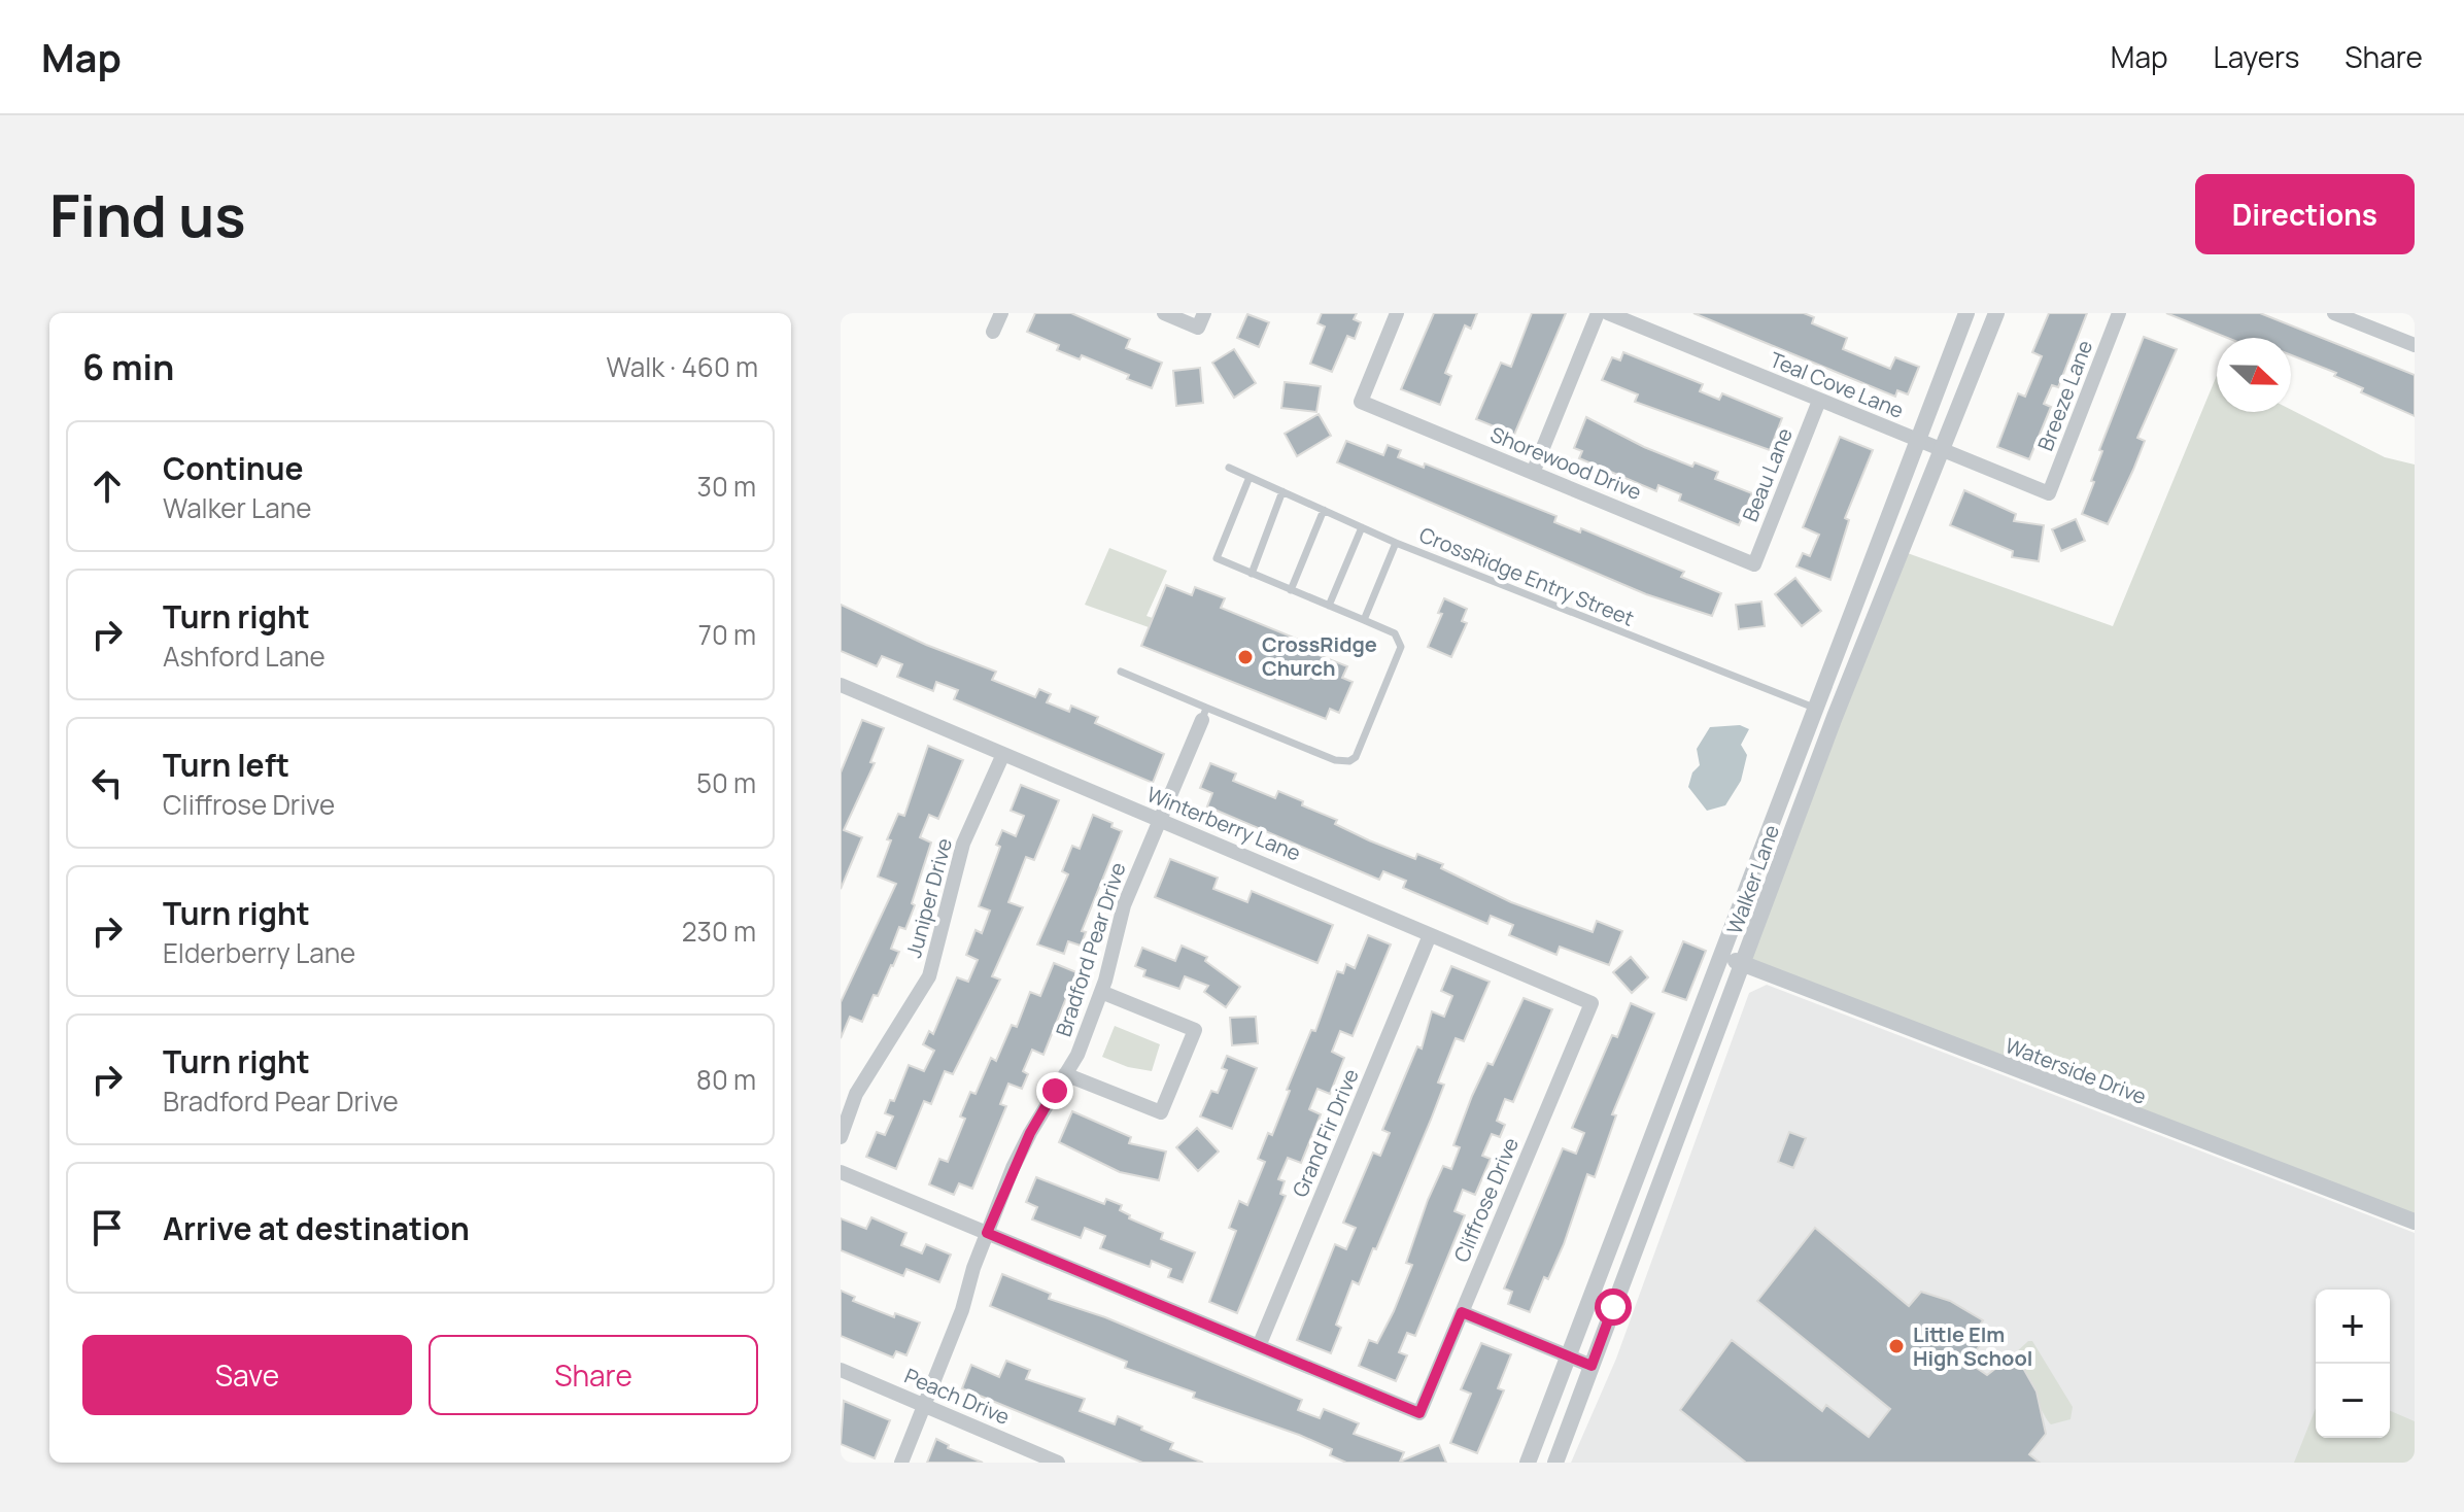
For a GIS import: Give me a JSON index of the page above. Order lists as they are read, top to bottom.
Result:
{
  "streets": {
    "street": [
      "Teal Cove Lane",
      "Breeze Lane",
      "Shorewood Drive",
      "Beau Lane",
      "Winterberry Lane",
      "Walker Lane",
      "Juniper Drive",
      "Bradford Pear Drive",
      "Waterside Drive",
      "Grand Fir Drive",
      "Cliffrose Drive",
      "Peach Drive"
    ],
    "lane": ["CrossRidge Entry Street"]
  },
  "crossings": [
    ["Teal Cove Lane", "Breeze Lane"],
    ["Teal Cove Lane", "Beau Lane"],
    ["Teal Cove Lane", "Walker Lane"],
    ["Shorewood Drive", "Beau Lane"],
    ["CrossRidge Entry Street", "Walker Lane"],
    ["Winterberry Lane", "Juniper Drive"],
    ["Winterberry Lane", "Bradford Pear Drive"],
    ["Winterberry Lane", "Grand Fir Drive"],
    ["Winterberry Lane", "Cliffrose Drive"],
    ["Walker Lane", "Waterside Drive"],
    ["Bradford Pear Drive", "Peach Drive"],
    ["Grand Fir Drive", "Cliffrose Drive"]
  ],
  "places": ["CrossRidge Church", "Little Elm High School"],
  "north": "right",
  "page": {
    "header": "Map",
    "nav": ["Map", "Layers", "Share"],
    "buttons": [
      "Directions",
      ["Save", "Share"]
    ],
    "title": "Find us",
    "heading": ["6 min", "Walk · 460 m"],
    "list": [
      ["Continue", "Walker Lane", "30 m"],
      ["Turn right", "Ashford Lane", "70 m"],
      ["Turn left", "Cliffrose Drive", "50 m"],
      ["Turn right", "Elderberry Lane", "230 m"],
      ["Turn right", "Bradford Pear Drive", "80 m"],
      "Arrive at destination"
    ],
    "map_buttons": ["+", "−"]
  }
}
